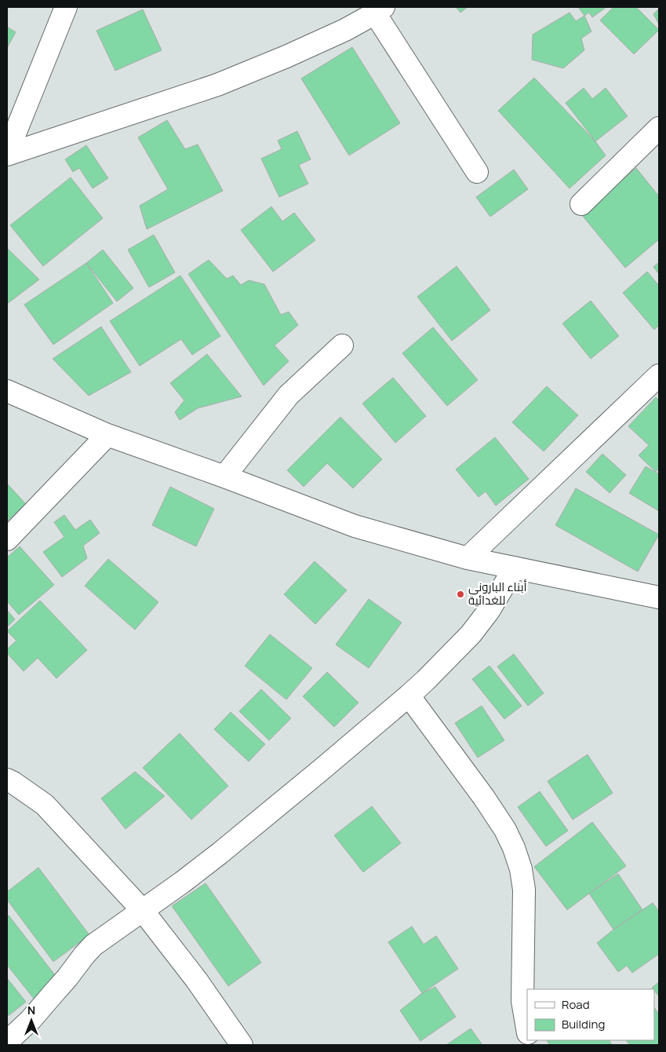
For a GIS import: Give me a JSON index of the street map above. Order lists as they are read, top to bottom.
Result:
{
  "places": ["أبناء البارونى للغدائية"],
  "legend": ["Road", "Building"],
  "north": "top"
}
